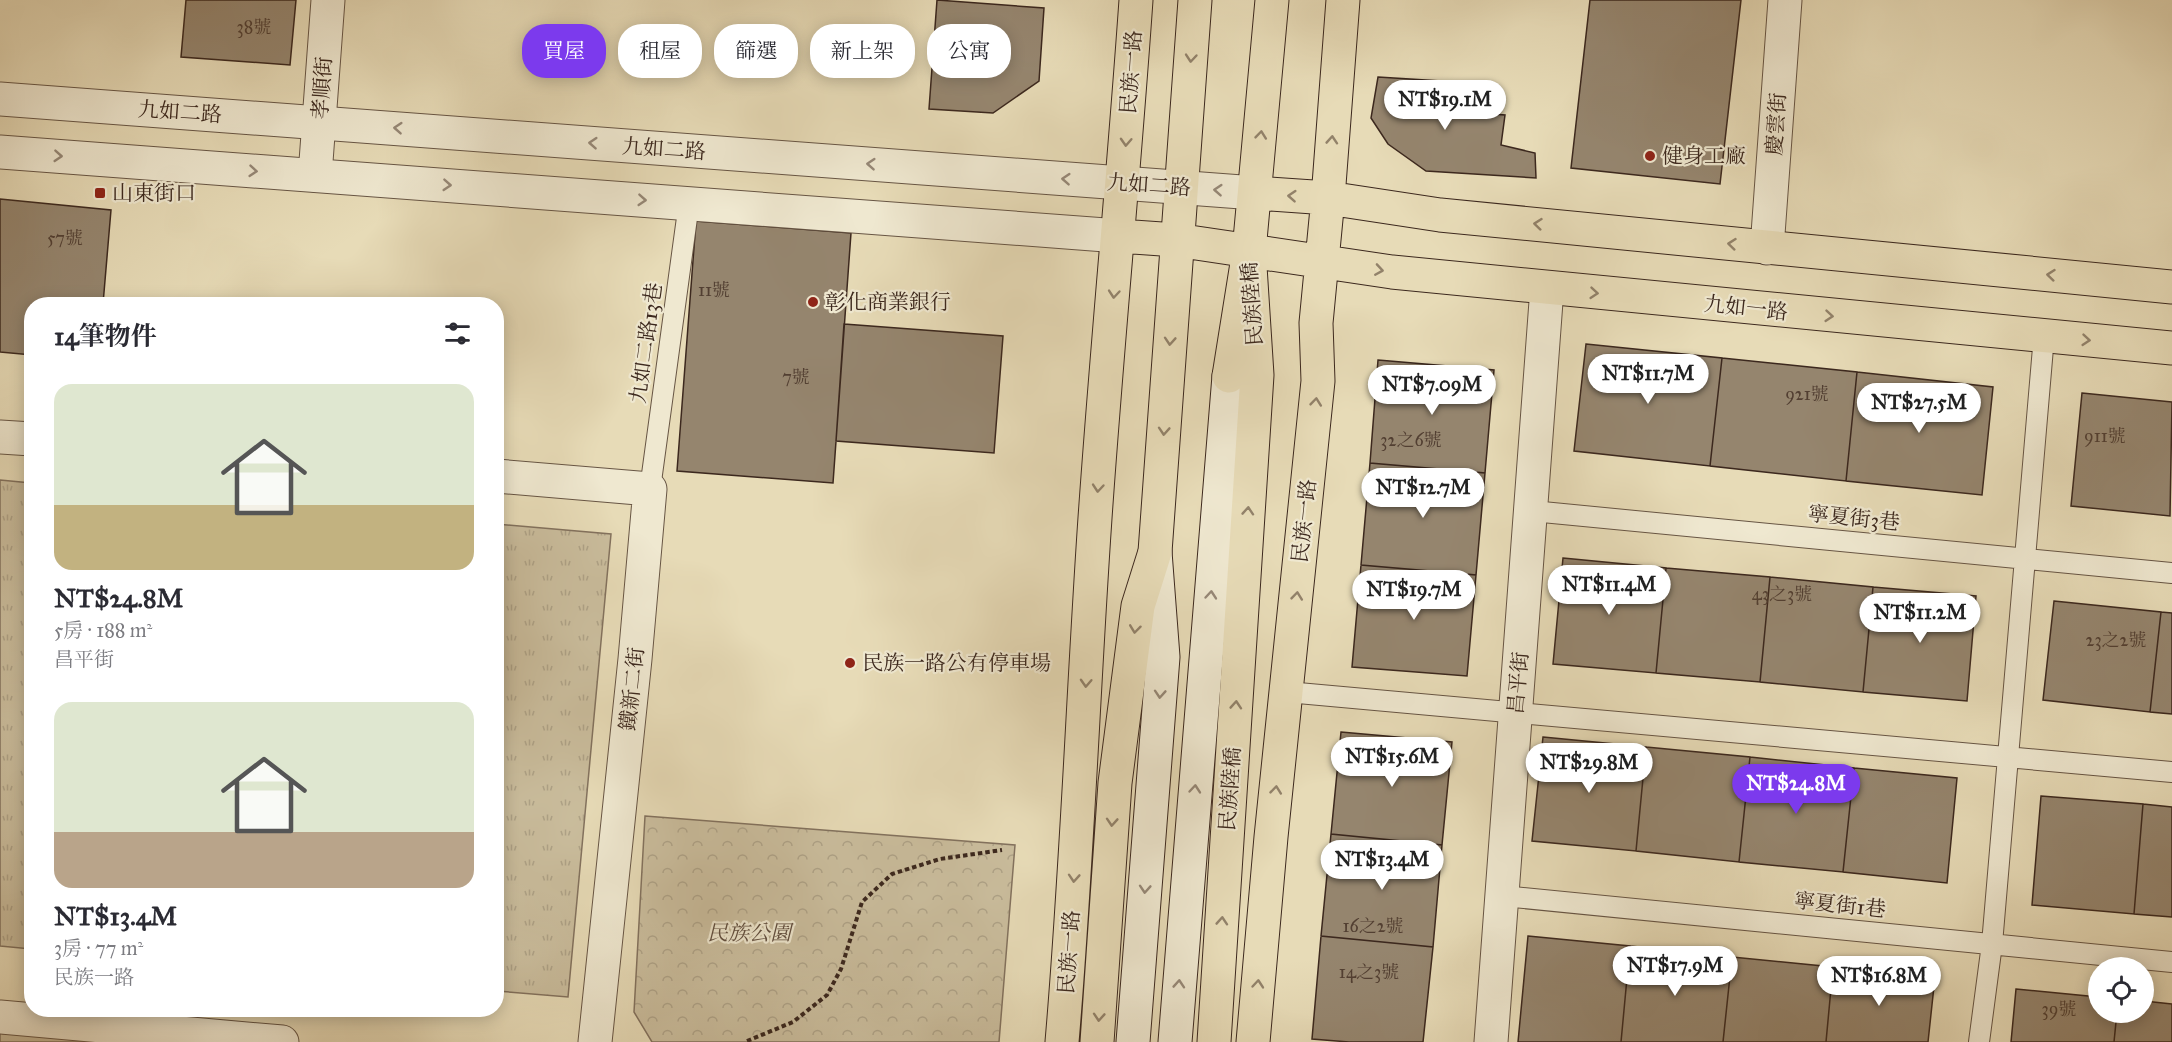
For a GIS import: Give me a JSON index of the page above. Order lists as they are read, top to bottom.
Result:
{
  "streets": {
    "main road": [
      "民族一路",
      "九如二路",
      "民族陸橋",
      "九如一路"
    ],
    "street": [
      "孝順街",
      "慶雲街",
      "昌平街",
      "鐵新二街"
    ],
    "lane": ["九如二路13巷", "寧夏街3巷", "寧夏街1巷"]
  },
  "crossings": [
    ["民族一路", "九如二路"],
    ["民族一路", "九如一路"],
    ["孝順街", "九如二路"],
    ["九如二路", "民族陸橋"],
    ["九如一路", "昌平街"],
    ["九如二路13巷", "鐵新二街"],
    ["寧夏街3巷", "昌平街"],
    ["昌平街", "寧夏街1巷"]
  ],
  "parks": ["民族公園"],
  "places": {
    "other": ["健身工廠", "彰化商業銀行", "民族一路公有停車場"],
    "transit": ["山東街口"]
  },
  "house_numbers": [
    "38號",
    "57號",
    "11號",
    "7號",
    "921號",
    "911號",
    "32之6號",
    "43之3號",
    "23之2號",
    "16之2號",
    "14之3號",
    "39號"
  ],
  "page": {
    "chip": [
      "買屋",
      "租屋",
      "篩選",
      "新上架",
      "公寓"
    ],
    "price": [
      "NT$19.1M",
      "NT$11.7M",
      "NT$7.09M",
      "NT$27.5M",
      "NT$12.7M",
      "NT$11.4M",
      "NT$19.7M",
      "NT$11.2M",
      "NT$15.6M",
      "NT$29.8M",
      "NT$24.8M",
      "NT$13.4M",
      "NT$17.9M",
      "NT$16.8M"
    ],
    "heading": "14筆物件",
    "list": [
      {
        "name": "NT$24.8M",
        "note": "5房 · 188 m² · 昌平街"
      },
      {
        "name": "NT$13.4M",
        "note": "3房 · 77 m² · 民族一路"
      }
    ]
  }
}
